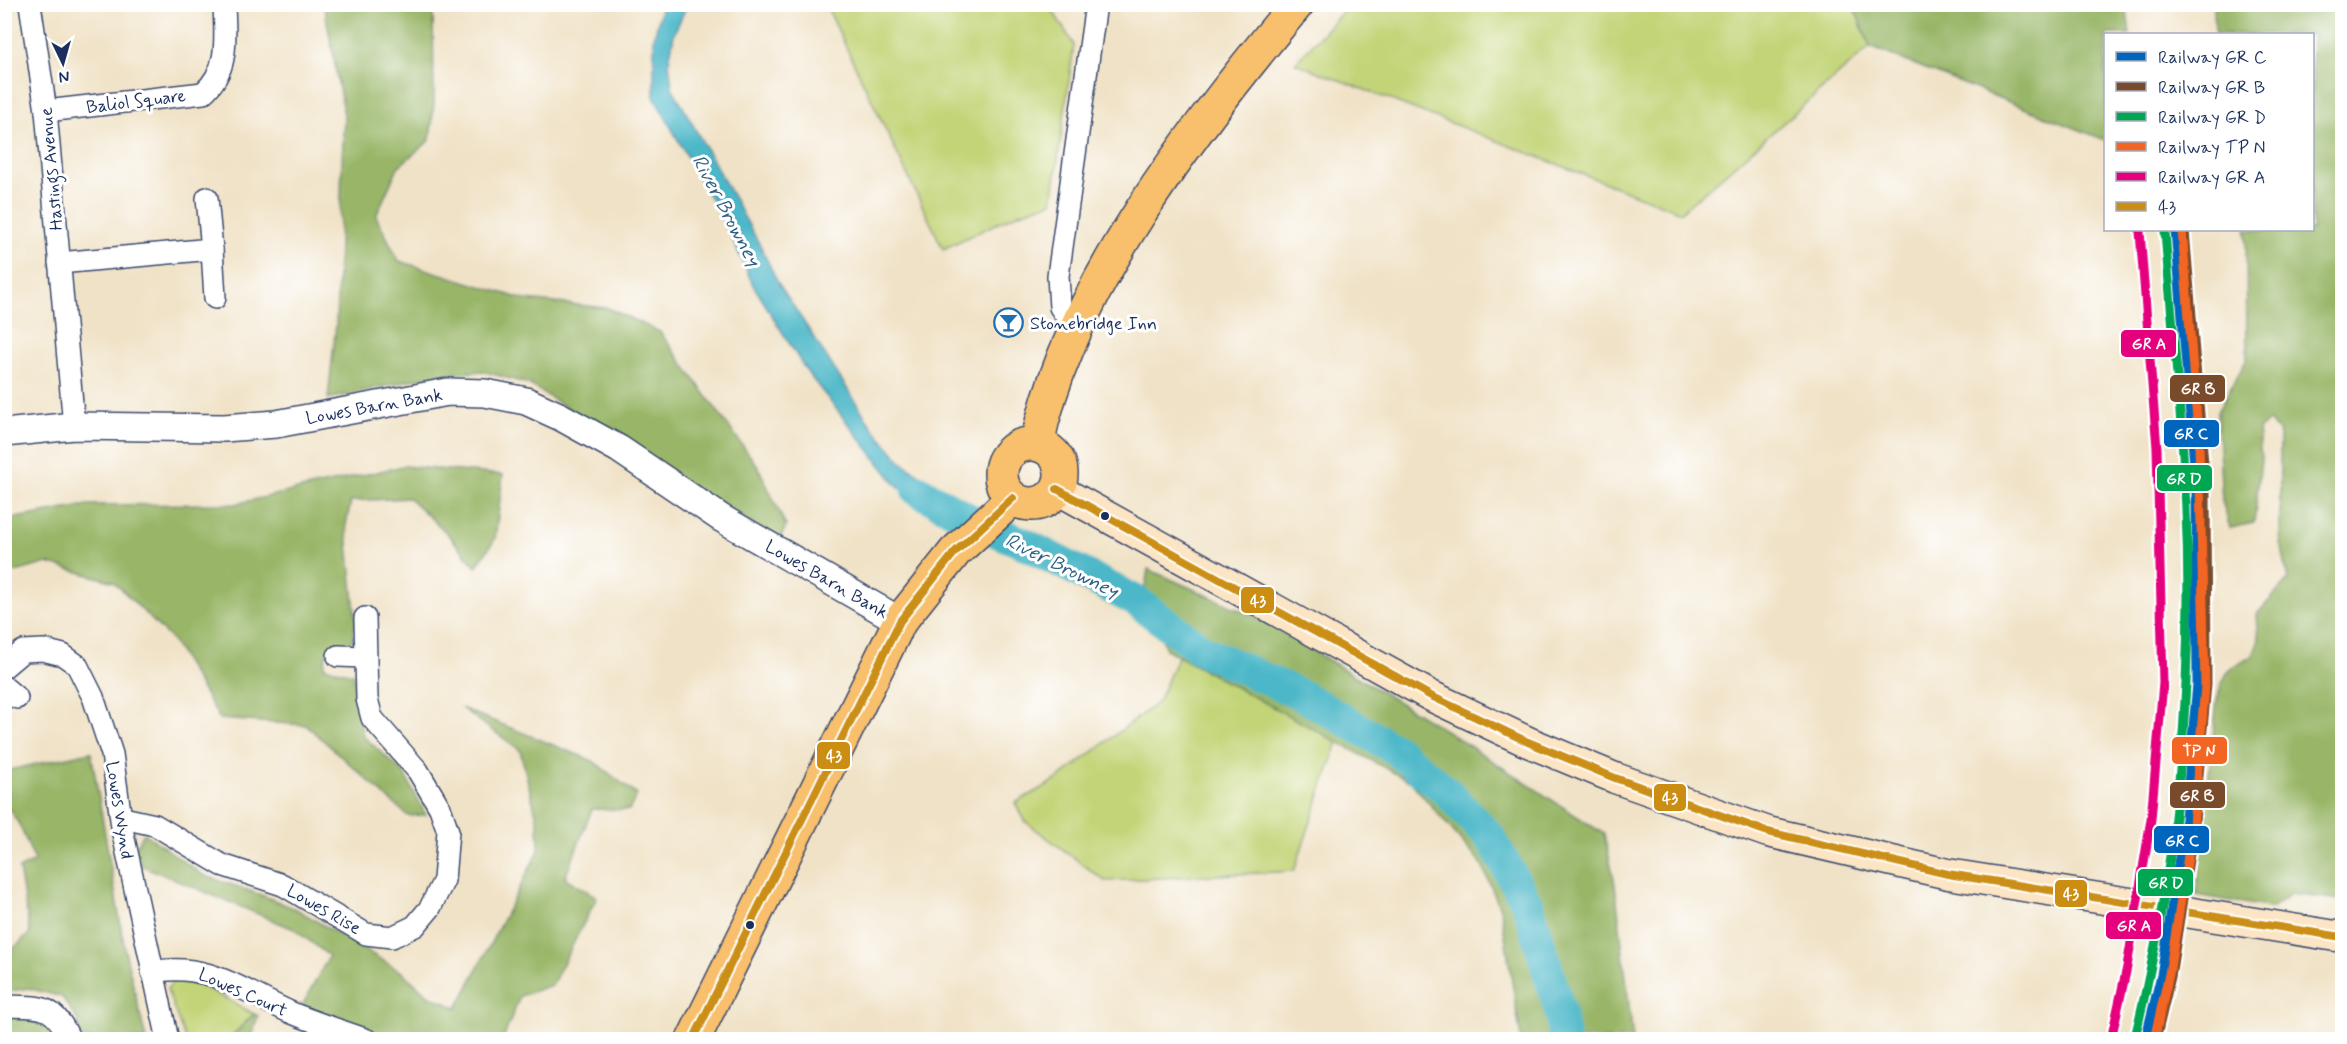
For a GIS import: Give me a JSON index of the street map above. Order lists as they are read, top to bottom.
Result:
{
  "streets": {
    "street": [
      "Baliol Square",
      "Hastings Avenue",
      "Lowes Barn Bank",
      "Lowes Wynd",
      "Lowes Rise",
      "Lowes Court"
    ]
  },
  "crossings": [
    ["Baliol Square", "Hastings Avenue"],
    ["Hastings Avenue", "Lowes Barn Bank"],
    ["Lowes Wynd", "Lowes Rise"],
    ["Lowes Wynd", "Lowes Court"]
  ],
  "water": ["River Browney"],
  "places": {
    "bar": ["Stonebridge Inn"]
  },
  "lines": ["transit line 43"],
  "legend": [
    "Railway GR C",
    "Railway GR B",
    "Railway GR D",
    "Railway TP N",
    "Railway GR A",
    "43"
  ],
  "north": "bottom"
}
